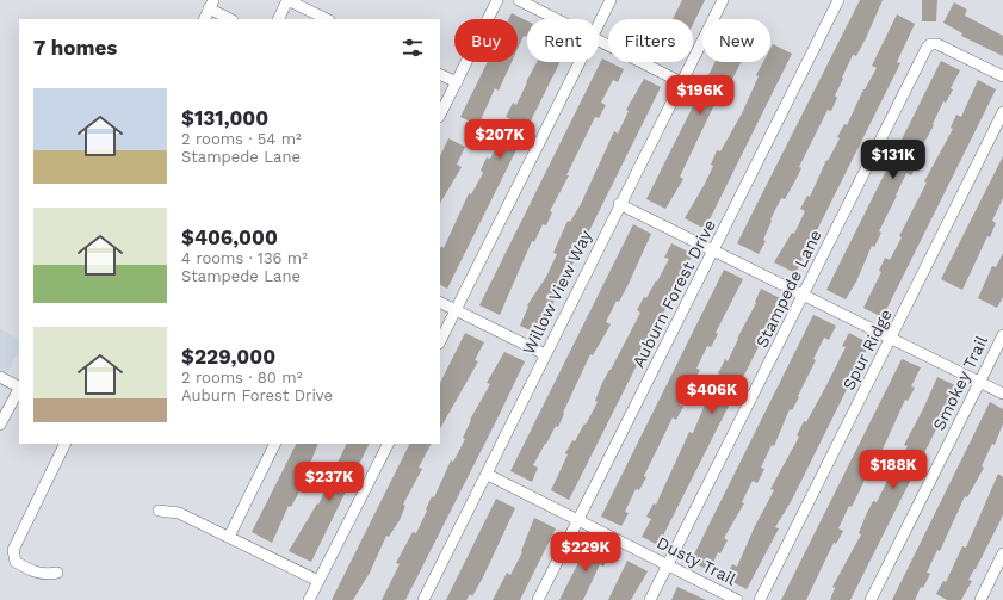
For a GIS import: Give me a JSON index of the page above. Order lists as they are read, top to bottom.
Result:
{
  "streets": {
    "street": [
      "Stampede Lane",
      "Willow View Way",
      "Auburn Forest Drive",
      "Spur Ridge",
      "Smokey Trail",
      "Dusty Trail"
    ]
  },
  "crossings": [
    ["Stampede Lane", "Dusty Trail"],
    ["Willow View Way", "Dusty Trail"],
    ["Auburn Forest Drive", "Dusty Trail"]
  ],
  "page": {
    "chip": [
      "Buy",
      "Rent",
      "Filters",
      "New"
    ],
    "heading": "7 homes",
    "price": [
      "$196K",
      "$207K",
      "$131K",
      "$406K",
      "$188K",
      "$237K",
      "$229K"
    ],
    "list": [
      {
        "name": "$131,000",
        "note": "2 rooms · 54 m² · Stampede Lane"
      },
      {
        "name": "$406,000",
        "note": "4 rooms · 136 m² · Stampede Lane"
      },
      {
        "name": "$229,000",
        "note": "2 rooms · 80 m² · Auburn Forest Drive"
      }
    ]
  }
}
